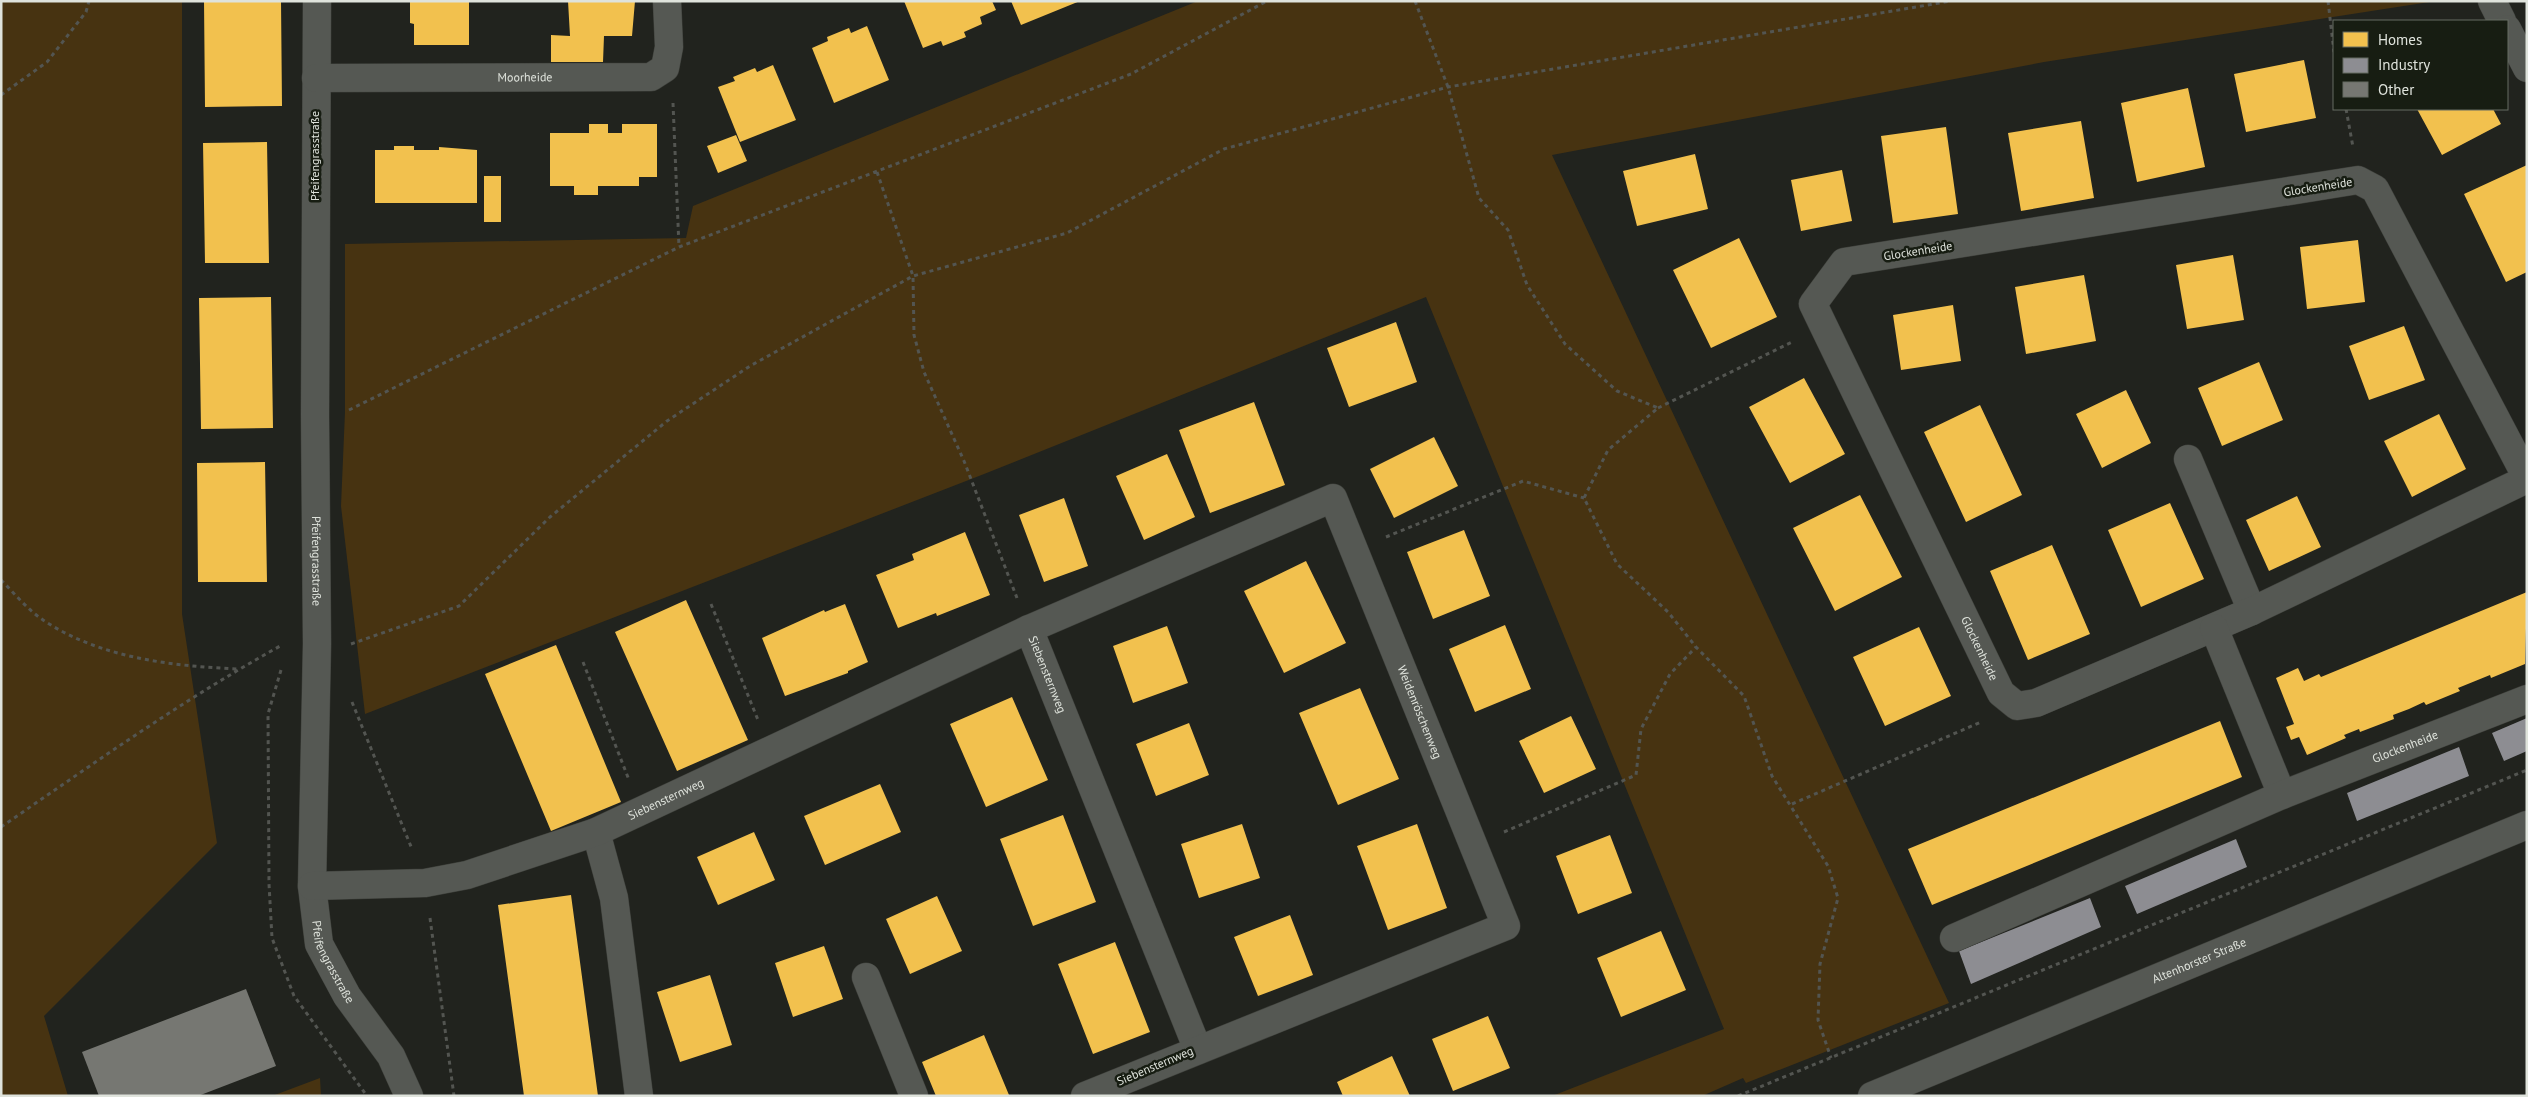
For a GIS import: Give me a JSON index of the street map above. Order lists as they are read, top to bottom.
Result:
{
  "streets": {
    "street": [
      "Moorheide",
      "Pfeifengrasstraße",
      "Glockenheide",
      "Siebensternweg",
      "Weidenröschenweg",
      "Altenhorster Straße"
    ]
  },
  "crossings": [
    ["Moorheide", "Pfeifengrasstraße"],
    ["Pfeifengrasstraße", "Siebensternweg"],
    ["Siebensternweg", "Weidenröschenweg"]
  ],
  "legend": ["Homes", "Industry", "Other"]
}
